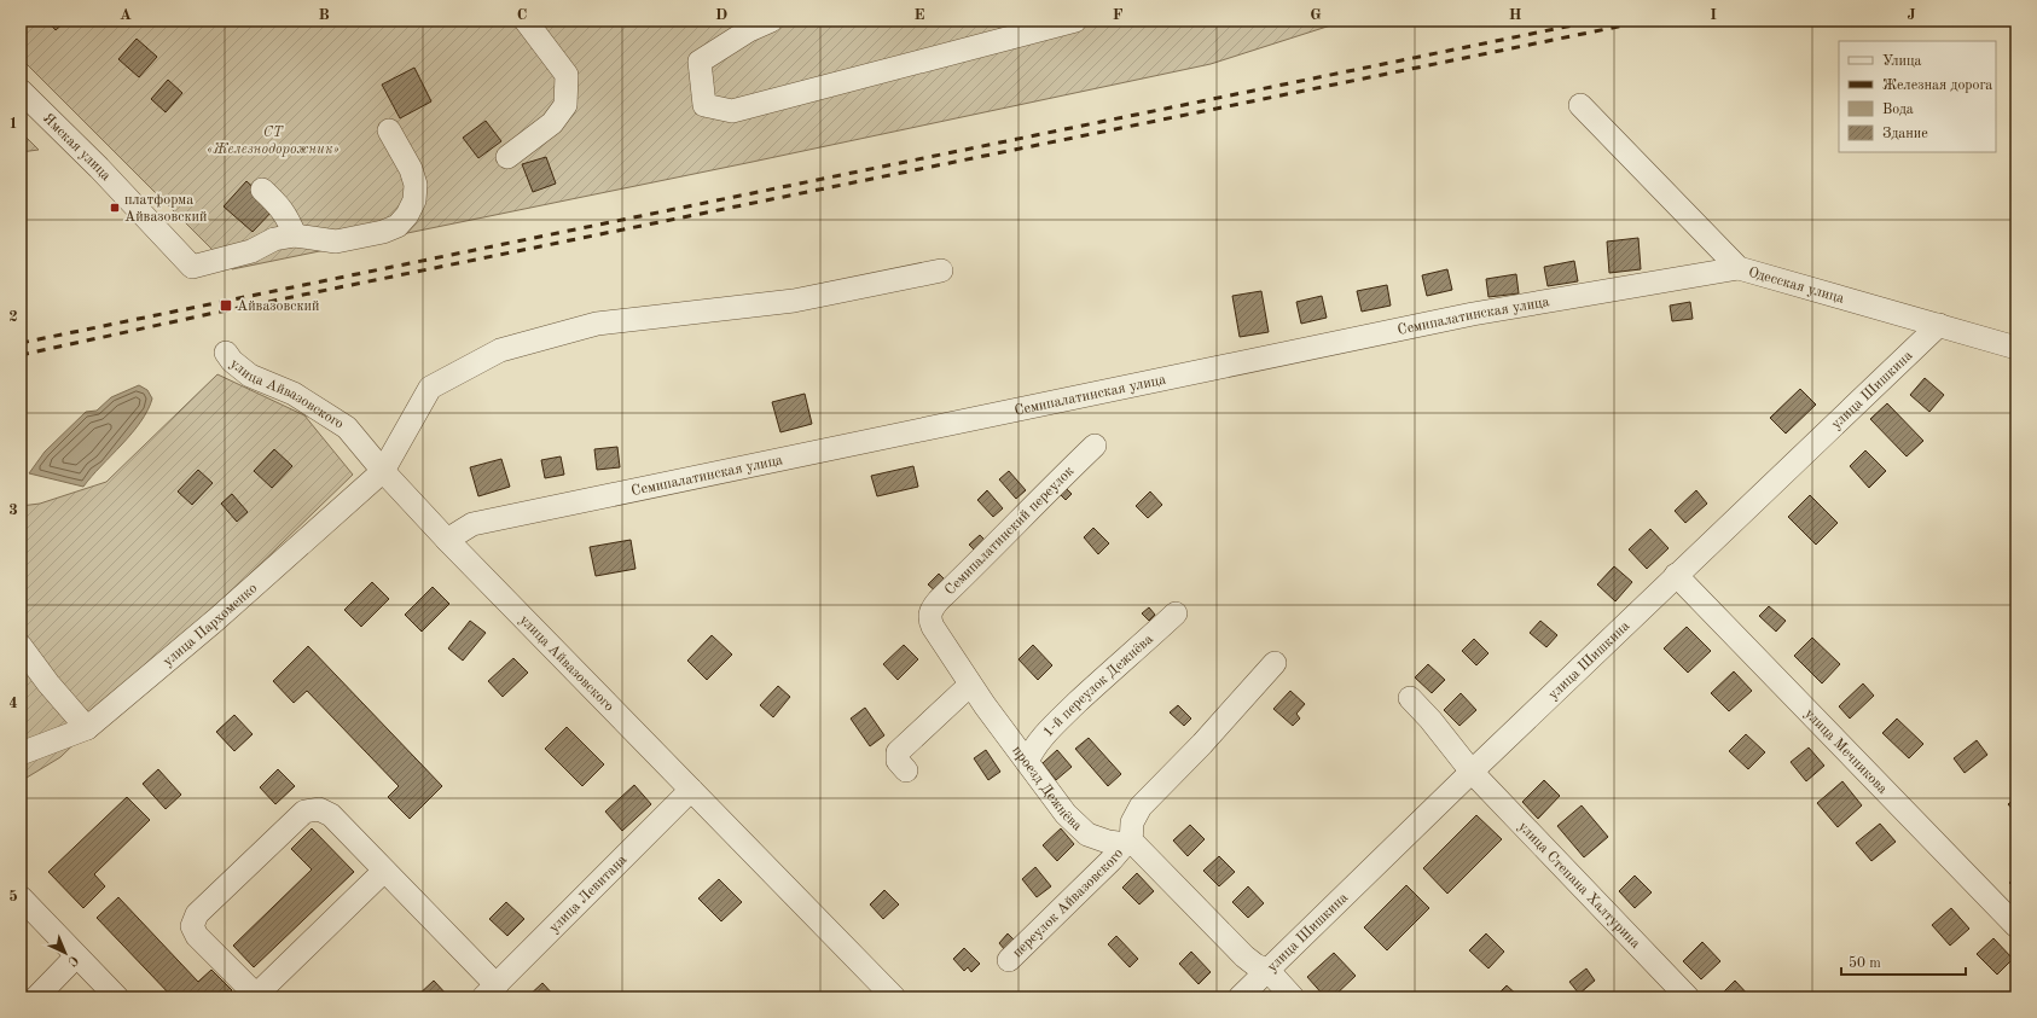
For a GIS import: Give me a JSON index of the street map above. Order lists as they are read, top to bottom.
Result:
{
  "streets": {
    "street": [
      "Ямская улица",
      "Одесская улица",
      "Семипалатинская улица",
      "улица Шишкина",
      "улица Айвазовского",
      "Семипалатинский переулок",
      "улица Пархоменко",
      "1-й переулок Дежнёва",
      "улица Мечникова",
      "проезд Дежнёва",
      "улица Степана Халтурина",
      "улица Левитана",
      "переулок Айвазовского"
    ]
  },
  "crossings": [
    ["Одесская улица", "Семипалатинская улица"],
    ["Одесская улица", "улица Шишкина"],
    ["Семипалатинская улица", "улица Айвазовского"],
    ["улица Шишкина", "улица Мечникова"],
    ["улица Шишкина", "улица Степана Халтурина"],
    ["улица Айвазовского", "улица Пархоменко"],
    ["улица Айвазовского", "улица Левитана"],
    ["Семипалатинский переулок", "проезд Дежнёва"],
    ["1-й переулок Дежнёва", "проезд Дежнёва"],
    ["проезд Дежнёва", "переулок Айвазовского"]
  ],
  "parks": ["СТ «Железнодорожник»"],
  "places": {
    "transit": ["платформа Айвазовский", "Айвазовский"]
  },
  "legend": [
    "Улица",
    "Железная дорога",
    "Вода",
    "Здание"
  ],
  "scale_bar": "50 m",
  "north": "bottom right",
  "grid": {
    "columns": [
      "A",
      "B",
      "C",
      "D",
      "E",
      "F",
      "G",
      "H",
      "I",
      "J"
    ],
    "rows": [
      "1",
      "2",
      "3",
      "4",
      "5"
    ]
  }
}
